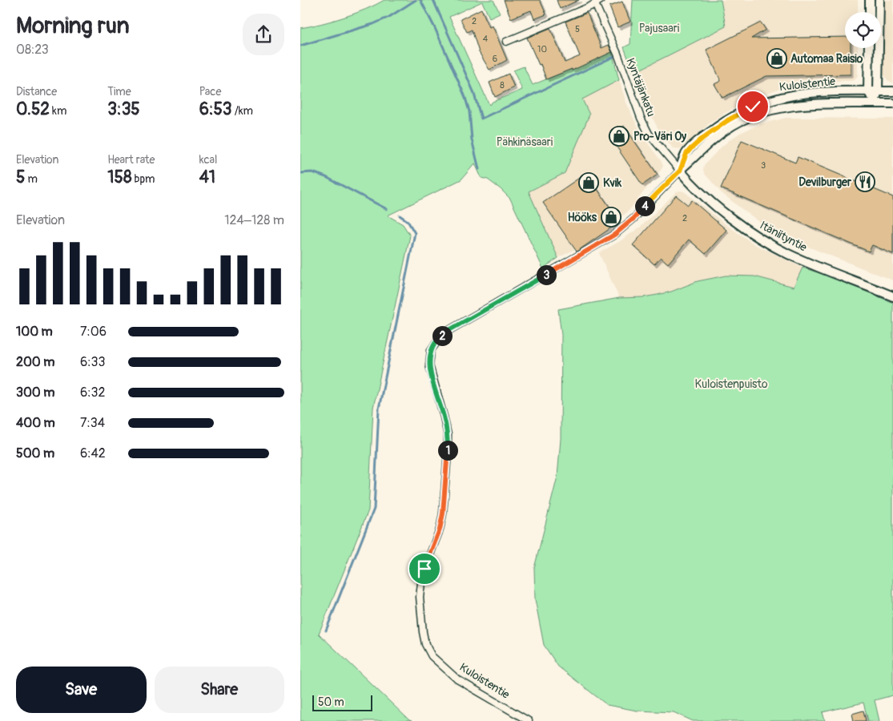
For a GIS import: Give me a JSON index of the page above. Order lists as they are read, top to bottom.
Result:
{
  "streets": {
    "street": ["Kuloistentie", "Kyntäjänkatu", "Itäniityntie"]
  },
  "crossings": [
    ["Kuloistentie", "Kyntäjänkatu"],
    ["Kuloistentie", "Itäniityntie"],
    ["Kyntäjänkatu", "Itäniityntie"]
  ],
  "parks": ["Pajusaari", "Pähkinäsaari", "Kuloistenpuisto"],
  "places": {
    "shop": [
      "Automaa Raisio",
      "Pro-Väri Oy",
      "Kvik",
      "Hööks"
    ],
    "restaurant": ["Devilburger"]
  },
  "house_numbers": [
    "2",
    "5",
    "4",
    "10",
    "6",
    "8",
    "3",
    "2"
  ],
  "scale_bar": "50 m",
  "page": {
    "heading": ["Morning run", "08:23"],
    "stats": [
      ["Distance", "0.52 km"],
      ["Time", "3:35"],
      ["Pace", "6:53 /km"],
      ["Elevation", "5 m"],
      ["Heart rate", "158 bpm"],
      ["kcal", "41"]
    ],
    "pins": [
      "4",
      "3",
      "2",
      "1"
    ],
    "chart": ["Elevation", "124–128 m"],
    "list": [
      {
        "name": "100 m",
        "note": "7:06"
      },
      {
        "name": "200 m",
        "note": "6:33"
      },
      {
        "name": "300 m",
        "note": "6:32"
      },
      {
        "name": "400 m",
        "note": "7:34"
      },
      {
        "name": "500 m",
        "note": "6:42"
      }
    ],
    "buttons": ["Save", "Share"],
    "scale": "50 m"
  }
}
